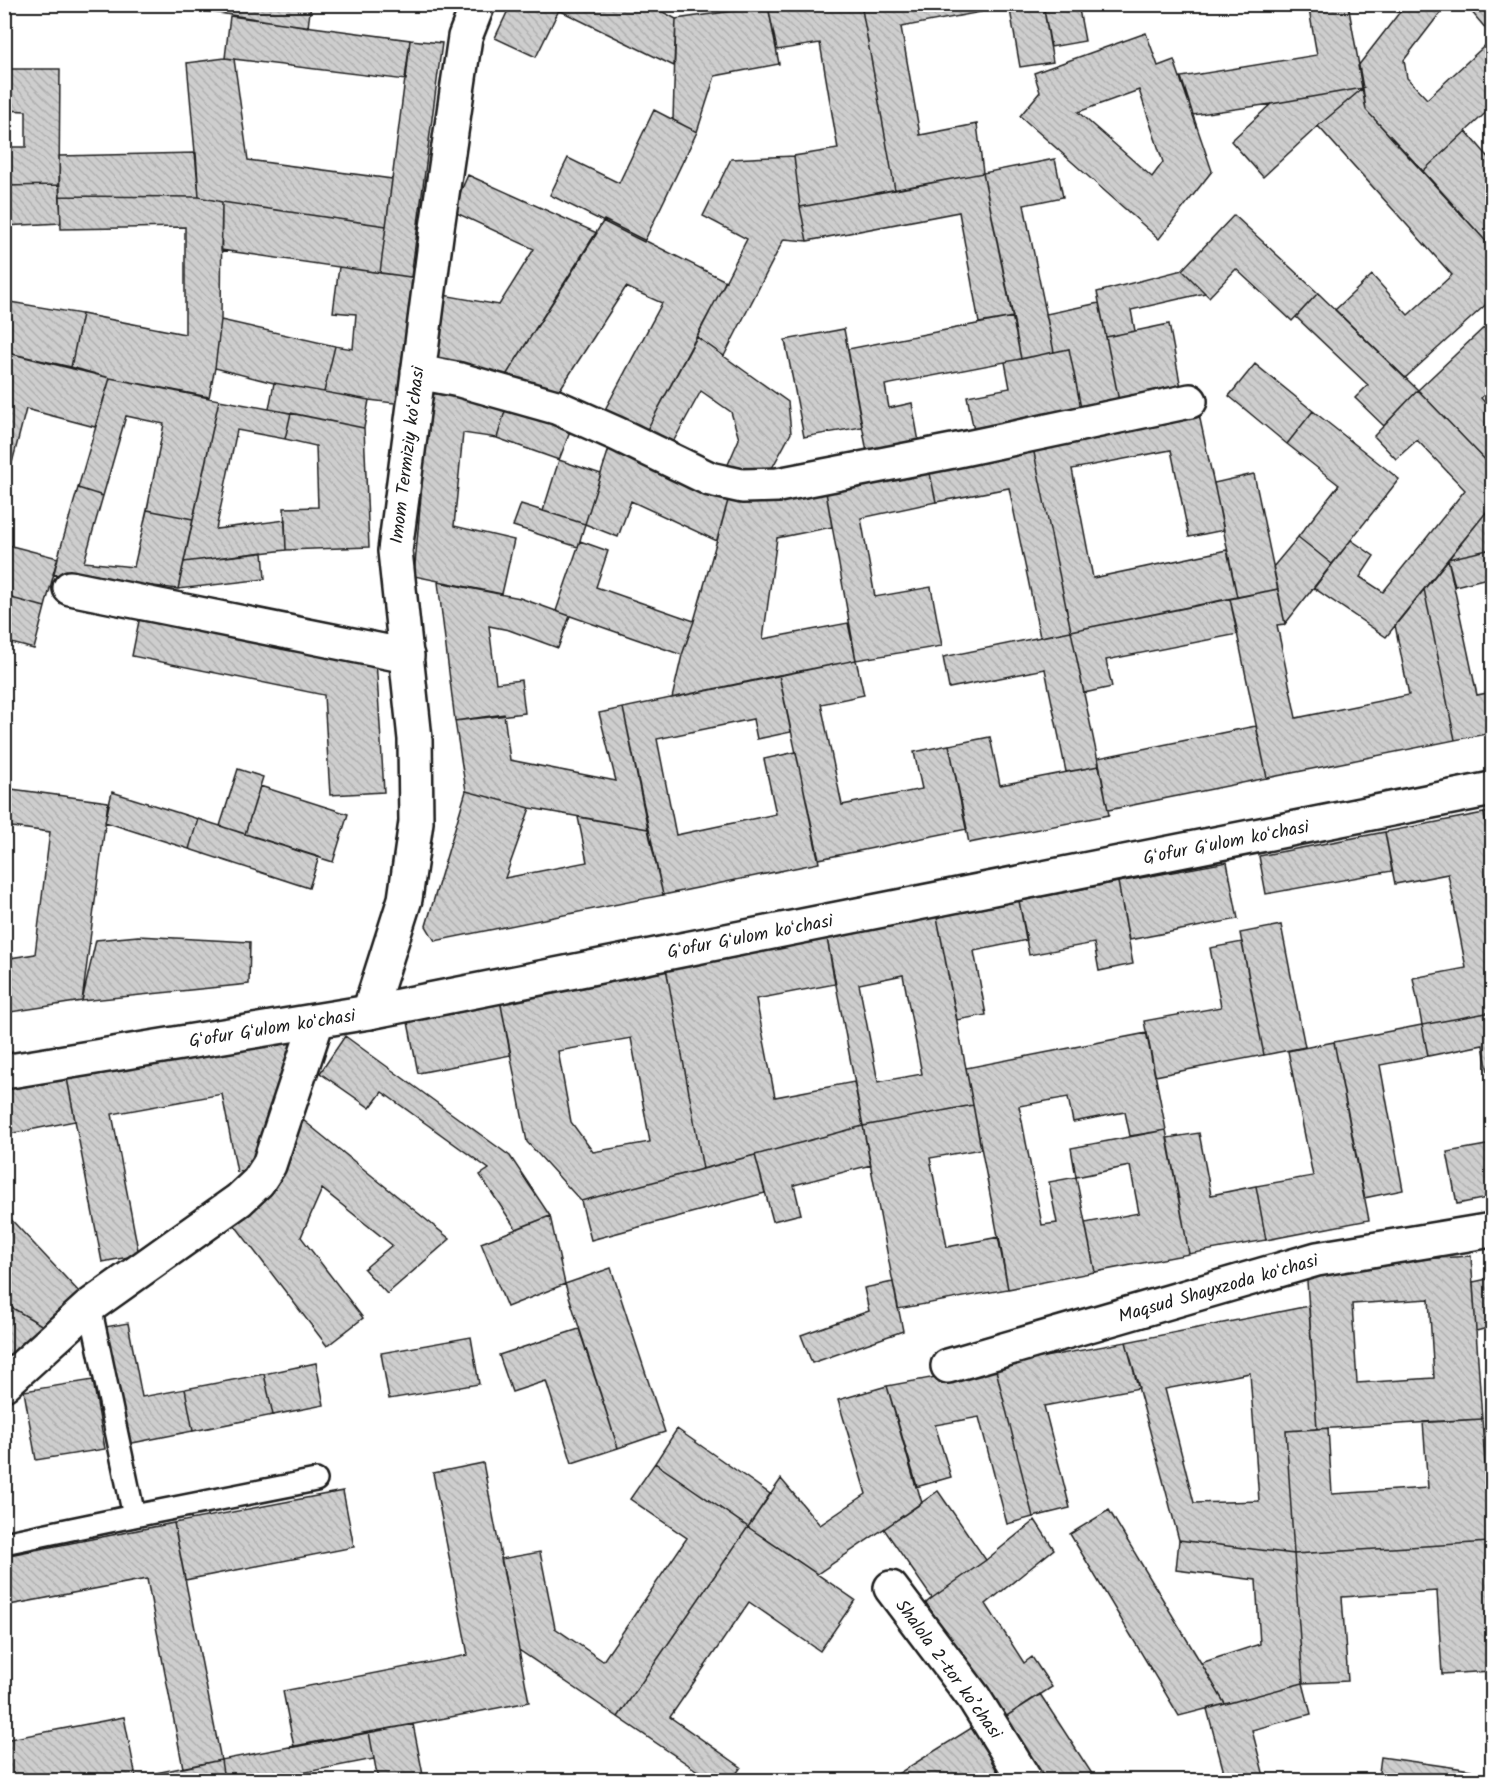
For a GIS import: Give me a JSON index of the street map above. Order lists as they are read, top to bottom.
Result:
{
  "streets": {
    "street": [
      "Imom Termiziy koʻchasi",
      "Gʻofur Gʻulom koʻchasi",
      "Maqsud Shayxzoda koʻchasi",
      "Shalola 2-tor koʼchasi"
    ]
  },
  "crossings": [
    ["Imom Termiziy koʻchasi", "Gʻofur Gʻulom koʻchasi"]
  ]
}
